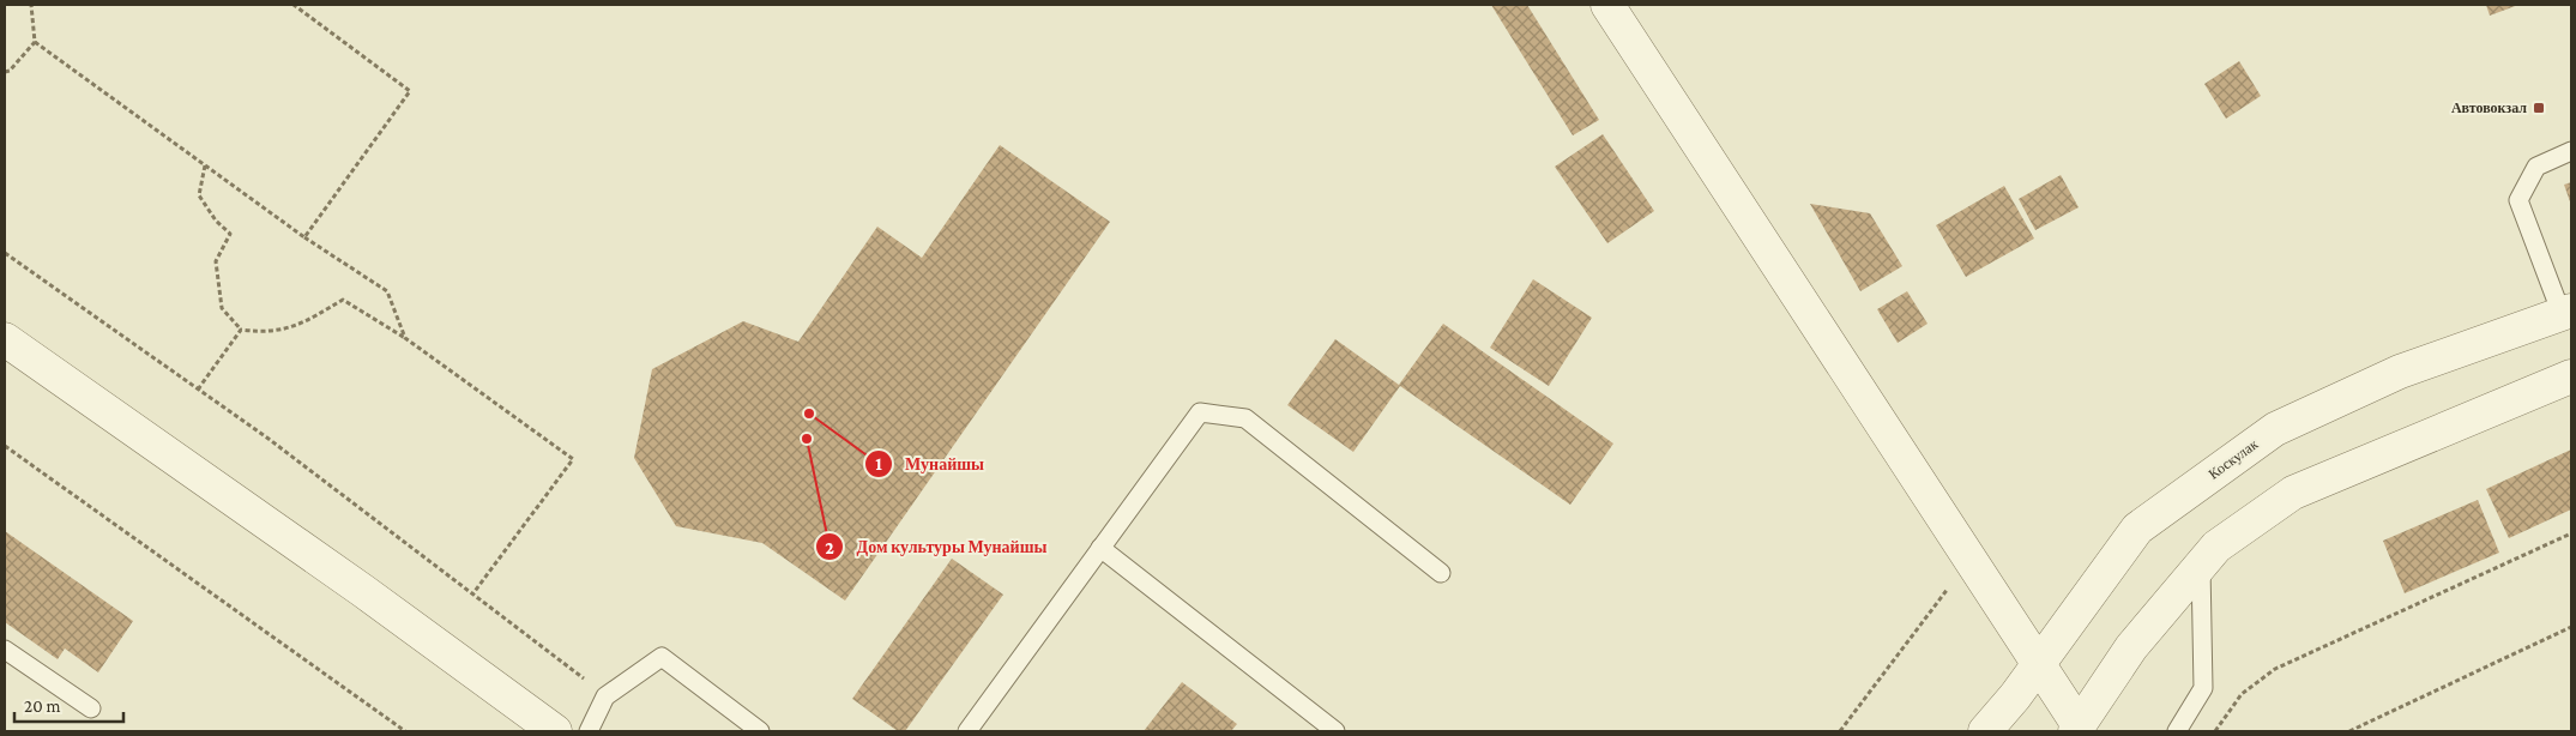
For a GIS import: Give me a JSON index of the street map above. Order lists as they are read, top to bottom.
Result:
{
  "streets": {
    "street": ["Коскулак"]
  },
  "places": {
    "transit": ["Автовокзал"],
    "other": ["Мунайшы", "Дом культуры Мунайшы"]
  },
  "scale_bar": "20 m"
}
